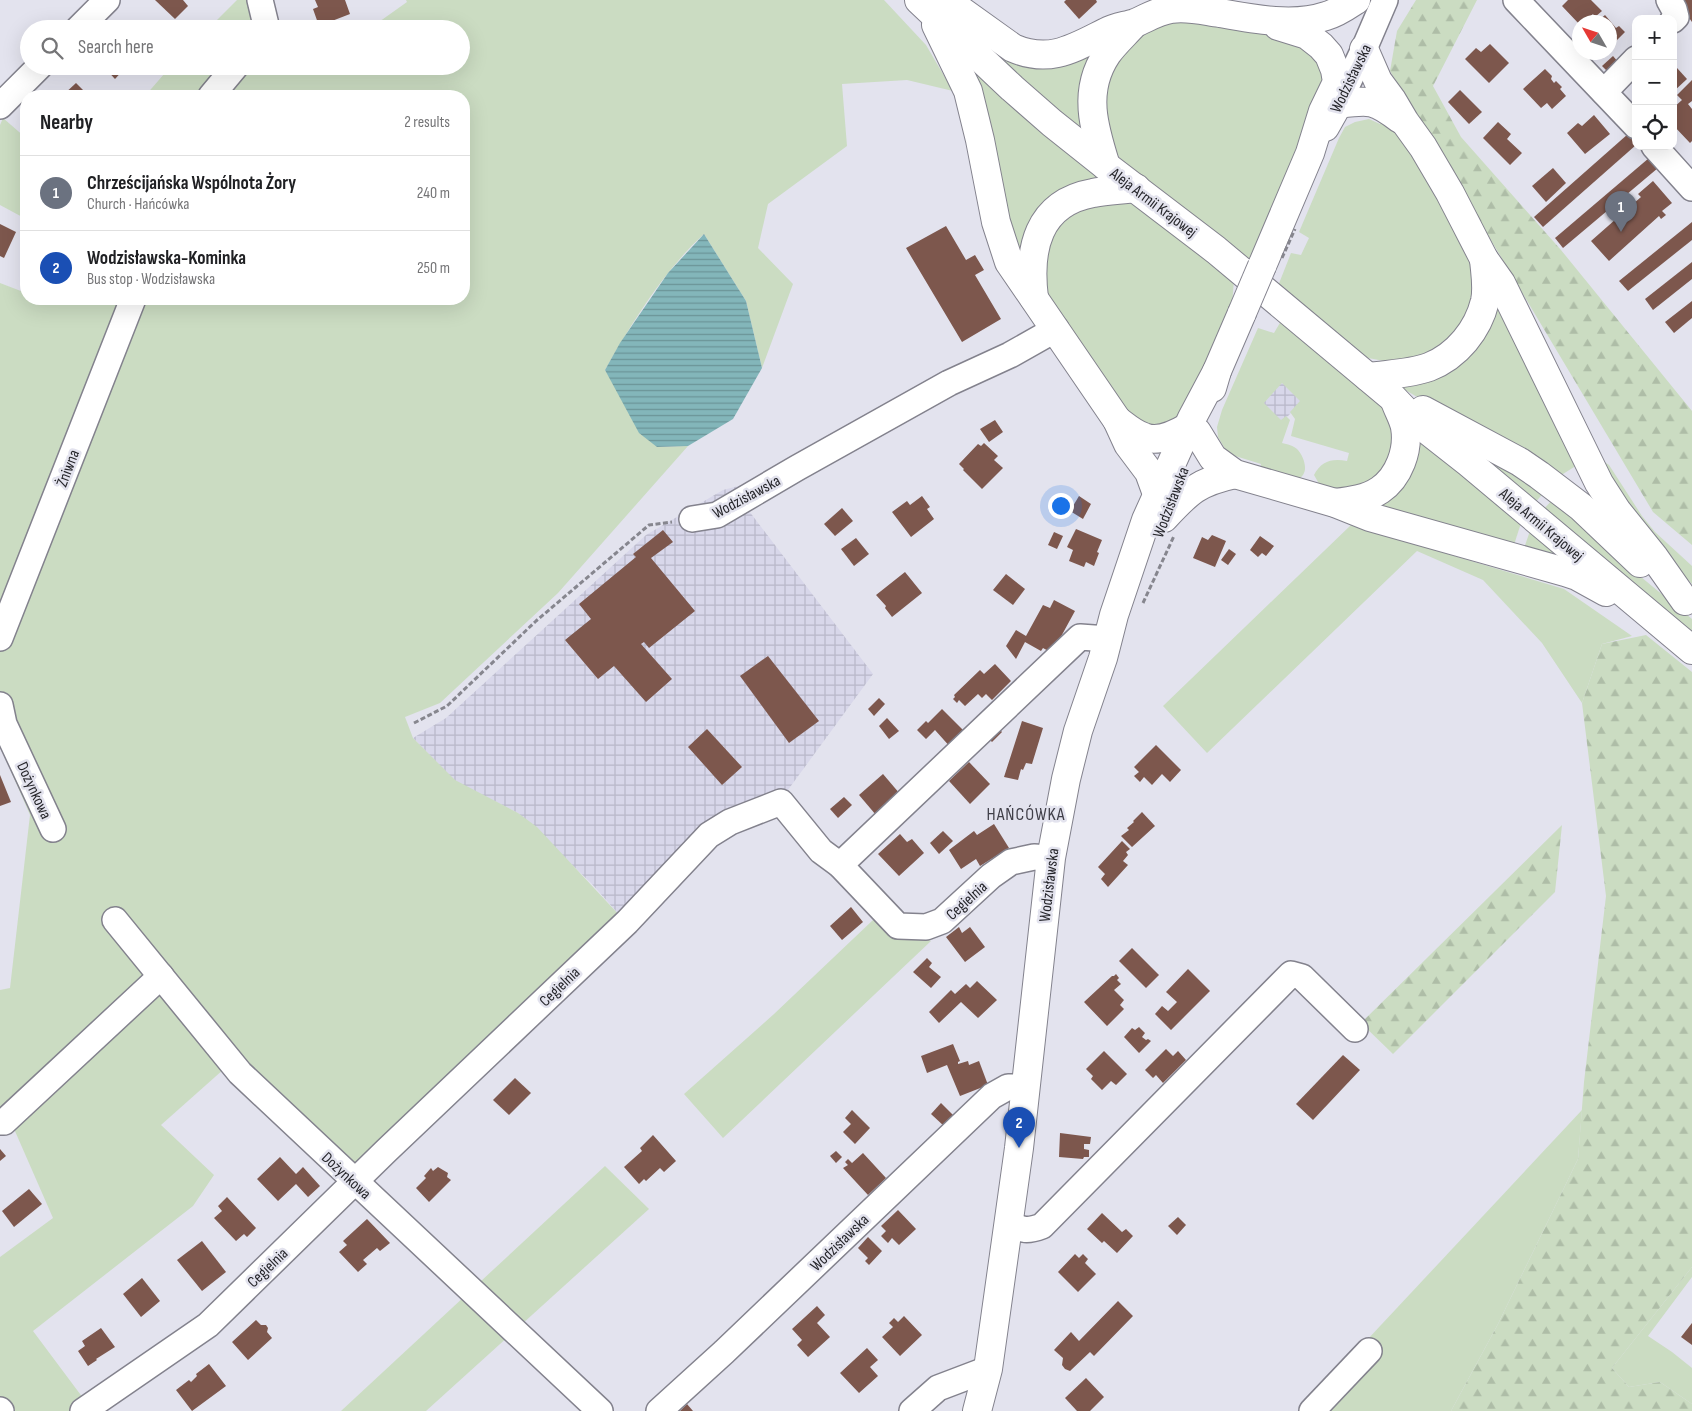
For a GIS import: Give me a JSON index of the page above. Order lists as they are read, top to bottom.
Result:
{
  "streets": {
    "main road": ["Wodzisławska", "Aleja Armii Krajowej"],
    "street": ["Żniwna", "Dożynkowa", "Cegielnia"]
  },
  "crossings": [
    ["Wodzisławska", "Cegielnia"],
    ["Dożynkowa", "Cegielnia"]
  ],
  "districts": ["HAŃCÓWKA"],
  "north": "top left",
  "page": {
    "map_buttons": ["+", "−"],
    "search": "Search here",
    "heading": ["Nearby", "2 results"],
    "list": [
      {
        "mark": "1",
        "name": "Chrześcijańska Wspólnota Żory",
        "note": "Church · Hańcówka",
        "value": "240 m"
      },
      {
        "mark": "2",
        "name": "Wodzisławska-Kominka",
        "note": "Bus stop · Wodzisławska",
        "value": "250 m"
      }
    ],
    "pins": ["1", "2"]
  }
}
